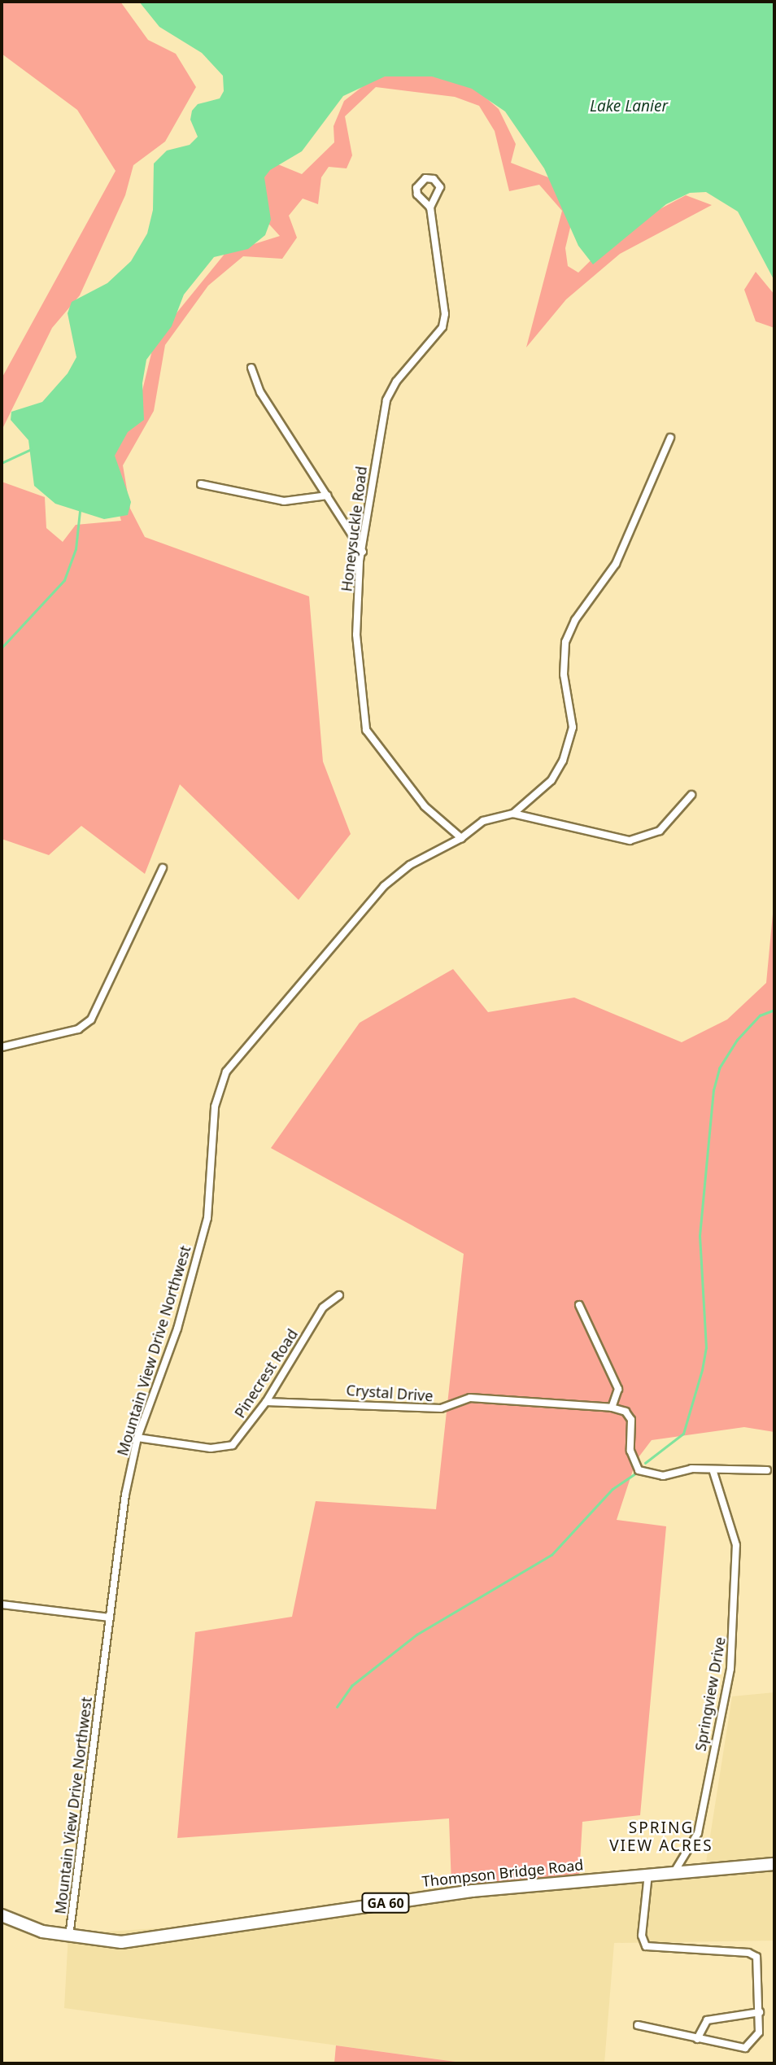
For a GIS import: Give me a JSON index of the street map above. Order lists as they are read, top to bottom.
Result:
{
  "streets": {
    "highway": ["Thompson Bridge Road", "GA 60"],
    "street": [
      "Honeysuckle Road",
      "Mountain View Drive Northwest",
      "Pinecrest Road",
      "Crystal Drive",
      "Springview Drive"
    ]
  },
  "crossings": [
    ["Honeysuckle Road", "Mountain View Drive Northwest"],
    ["Mountain View Drive Northwest", "Pinecrest Road"],
    ["Mountain View Drive Northwest", "Thompson Bridge Road"],
    ["Pinecrest Road", "Crystal Drive"],
    ["Springview Drive", "Thompson Bridge Road"]
  ],
  "districts": ["SPRING VIEW ACRES"],
  "water": ["Lake Lanier"]
}
